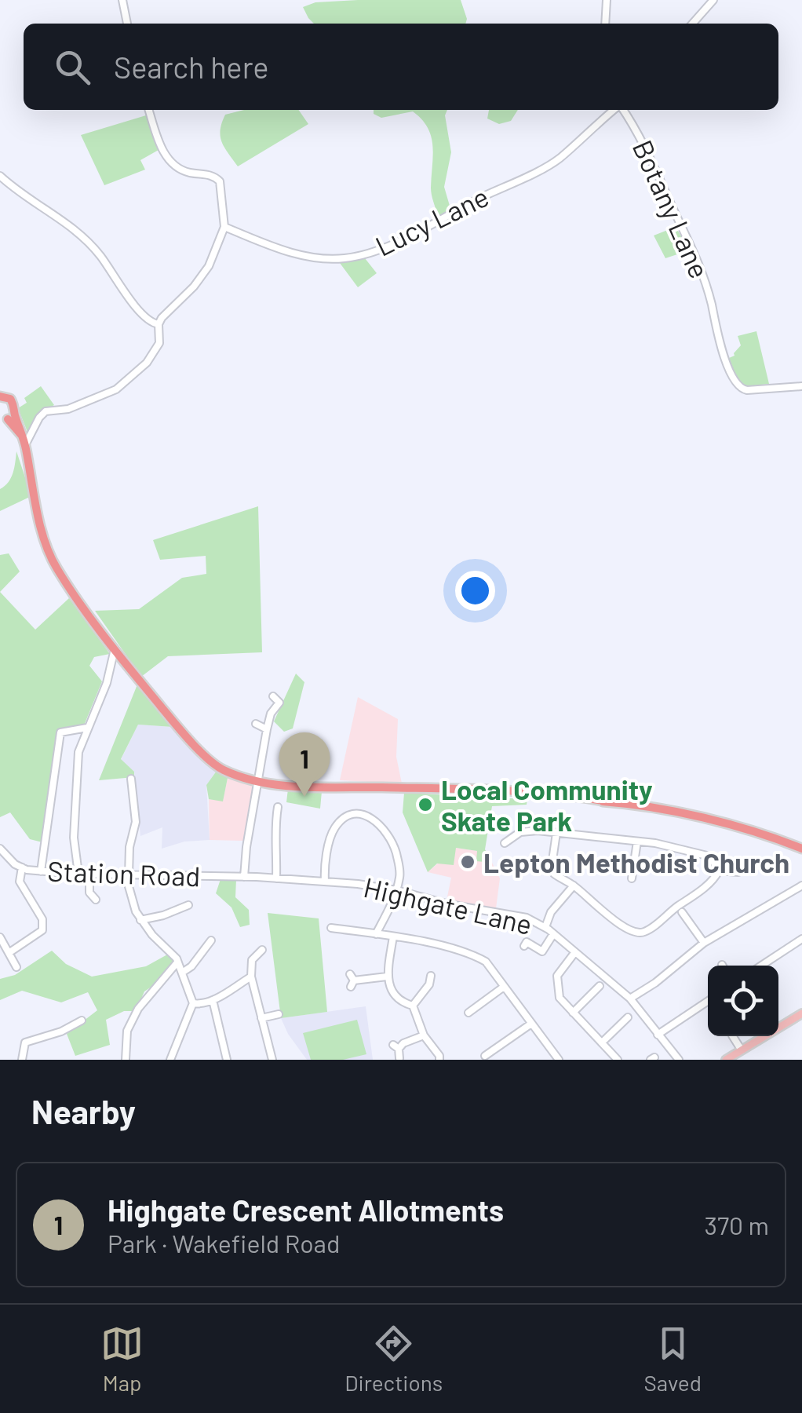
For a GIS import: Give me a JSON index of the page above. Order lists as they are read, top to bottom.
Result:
{
  "streets": {
    "street": [
      "Botany Lane",
      "Lucy Lane",
      "Station Road",
      "Highgate Lane"
    ]
  },
  "crossings": [
    ["Station Road", "Highgate Lane"]
  ],
  "places": ["Local Community Skate Park", "Lepton Methodist Church"],
  "page": {
    "search": "Search here",
    "pins": "1",
    "heading": "Nearby",
    "list": [
      {
        "mark": "1",
        "name": "Highgate Crescent Allotments",
        "note": "Park · Wakefield Road",
        "value": "370 m"
      }
    ],
    "nav": ["Map", "Directions", "Saved"]
  }
}
